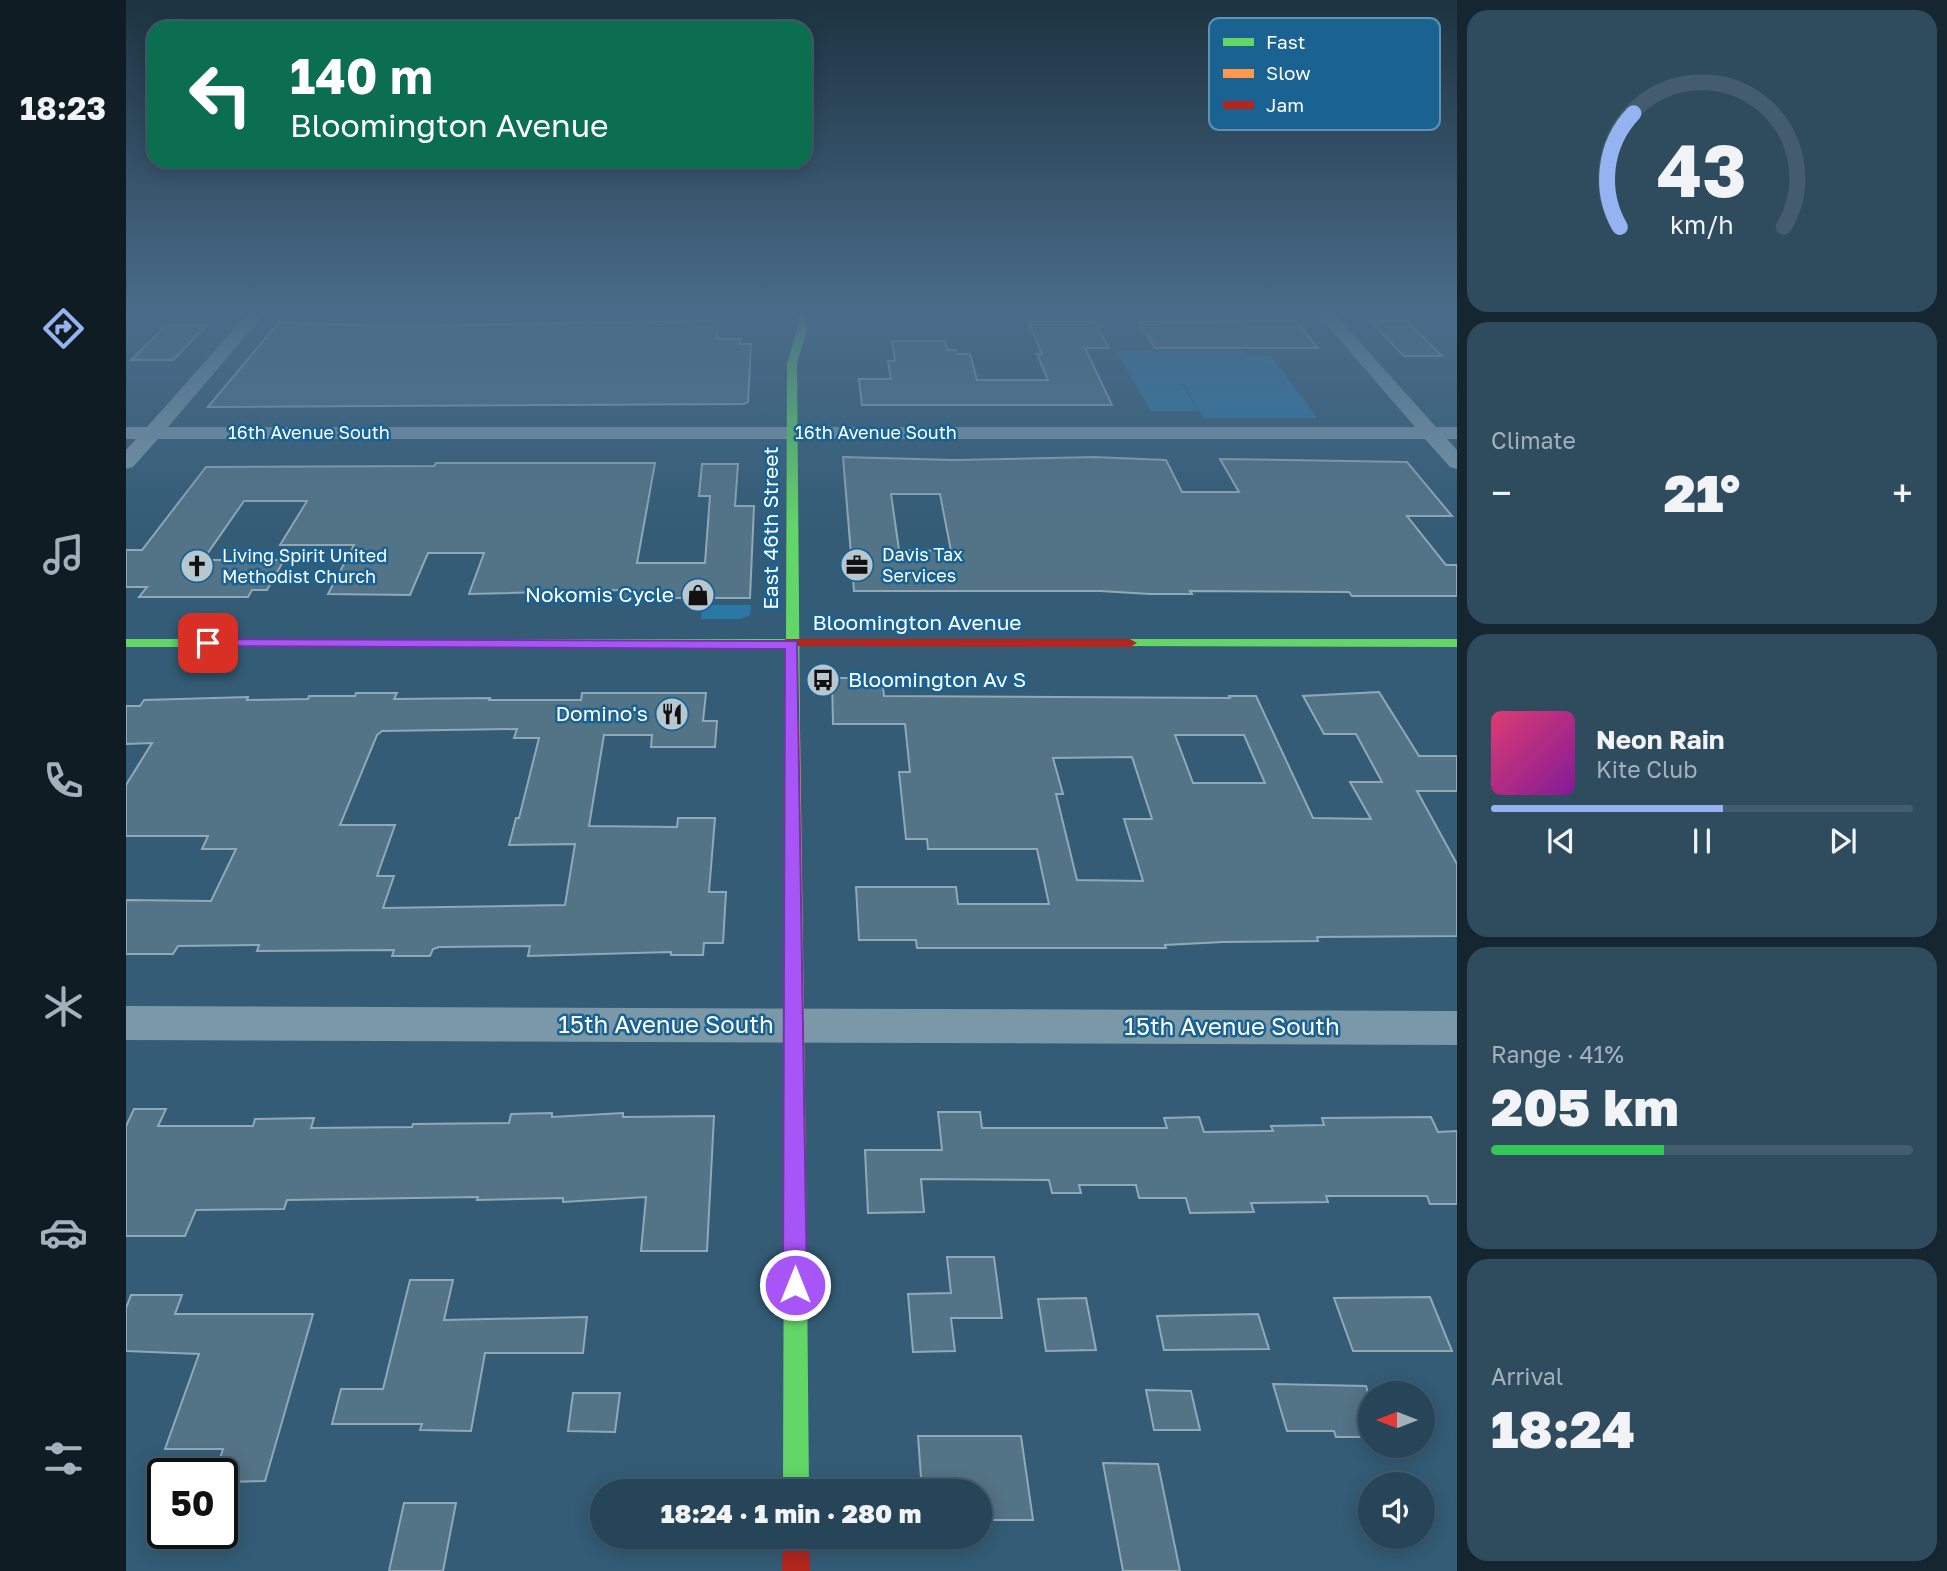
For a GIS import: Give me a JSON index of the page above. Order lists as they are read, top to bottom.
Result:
{
  "streets": {
    "main road": ["East 46th Street", "Bloomington Avenue"],
    "street": ["16th Avenue South", "15th Avenue South"]
  },
  "crossings": [
    ["16th Avenue South", "East 46th Street"],
    ["East 46th Street", "Bloomington Avenue"],
    ["East 46th Street", "15th Avenue South"]
  ],
  "places": {
    "office": ["Davis Tax Services"],
    "church": ["Living Spirit United Methodist Church"],
    "shop": ["Nokomis Cycle"],
    "bus stop": ["Bloomington Av S"],
    "restaurant": ["Domino's"]
  },
  "legend": ["Fast", "Slow", "Jam"],
  "north": "left",
  "page": {
    "tabs": "18:23",
    "turn": ["140 m", "Bloomington Avenue"],
    "tile": [
      "Climate",
      ["Range · 41%", "205 km"],
      ["Arrival", "18:24"]
    ],
    "heat": ["−", "21°", "+"],
    "song": ["Neon Rain", "Kite Club"],
    "limit": "50",
    "trip": "18:24 · 1 min · 280 m",
    "gauge": ["43", "km/h"]
  }
}
